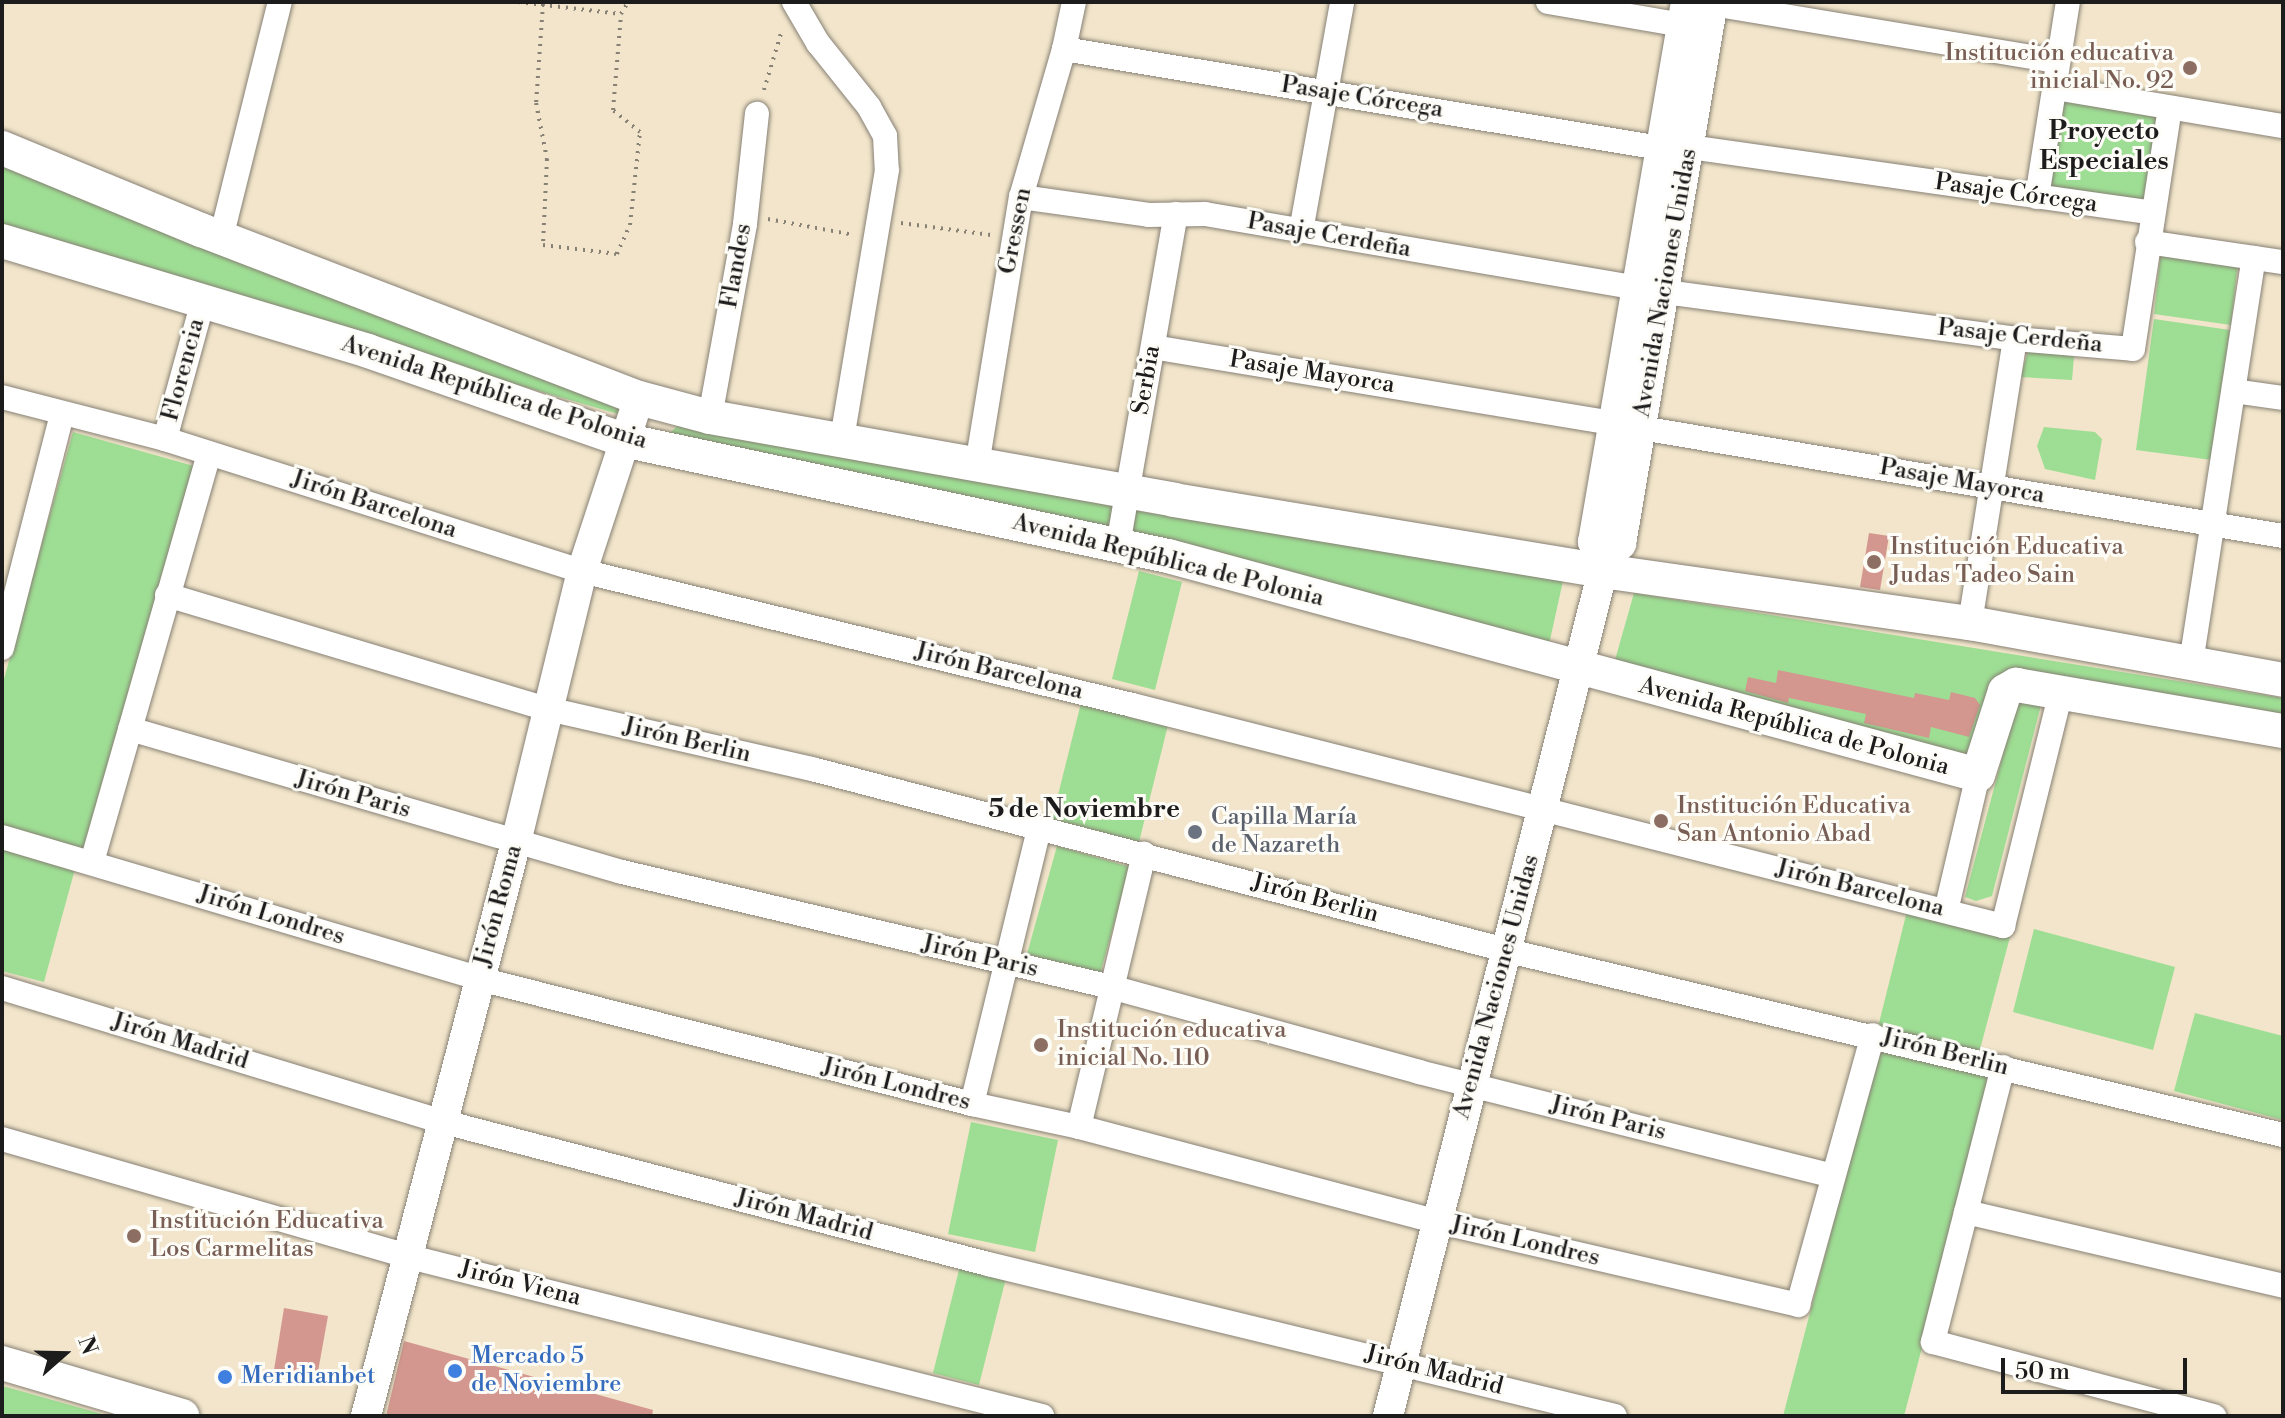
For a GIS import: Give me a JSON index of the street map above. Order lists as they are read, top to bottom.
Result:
{
  "streets": {
    "main road": ["Avenida República de Polonia"],
    "street": [
      "Pasaje Córcega",
      "Gressen",
      "Pasaje Cerdeña",
      "Flandes",
      "Avenida Naciones Unidas",
      "Florencia",
      "Pasaje Mayorca",
      "Serbia",
      "Jirón Barcelona",
      "Jirón Berlin",
      "Jirón Paris",
      "Jirón Roma",
      "Jirón Londres",
      "Jirón Madrid",
      "Jirón Viena"
    ]
  },
  "crossings": [
    ["Pasaje Córcega", "Gressen"],
    ["Pasaje Córcega", "Pasaje Cerdeña"],
    ["Pasaje Córcega", "Avenida Naciones Unidas"],
    ["Gressen", "Pasaje Cerdeña"],
    ["Gressen", "Avenida República de Polonia"],
    ["Pasaje Cerdeña", "Avenida Naciones Unidas"],
    ["Pasaje Cerdeña", "Serbia"],
    ["Flandes", "Avenida República de Polonia"],
    ["Avenida Naciones Unidas", "Pasaje Mayorca"],
    ["Avenida Naciones Unidas", "Avenida República de Polonia"],
    ["Avenida Naciones Unidas", "Jirón Barcelona"],
    ["Avenida Naciones Unidas", "Jirón Berlin"],
    ["Avenida Naciones Unidas", "Jirón Paris"],
    ["Avenida Naciones Unidas", "Jirón Londres"],
    ["Avenida Naciones Unidas", "Jirón Madrid"],
    ["Florencia", "Avenida República de Polonia"],
    ["Florencia", "Jirón Barcelona"],
    ["Pasaje Mayorca", "Serbia"],
    ["Serbia", "Avenida República de Polonia"],
    ["Avenida República de Polonia", "Jirón Barcelona"],
    ["Avenida República de Polonia", "Jirón Roma"],
    ["Jirón Barcelona", "Jirón Roma"],
    ["Jirón Berlin", "Jirón Roma"],
    ["Jirón Paris", "Jirón Roma"],
    ["Jirón Paris", "Jirón Londres"],
    ["Jirón Roma", "Jirón Londres"],
    ["Jirón Roma", "Jirón Madrid"],
    ["Jirón Roma", "Jirón Viena"]
  ],
  "districts": ["Proyecto Especiales", "5 de Noviembre"],
  "places": [
    "Institución educativa inicial No. 92",
    "Institución Educativa Judas Tadeo Sain",
    "Institución Educativa San Antonio Abad",
    "Capilla María de Nazareth",
    "Institución educativa inicial No. 110",
    "Institución Educativa Los Carmelitas",
    "Mercado 5 de Noviembre",
    "Meridianbet"
  ],
  "scale_bar": "50 m",
  "north": "right"
}
